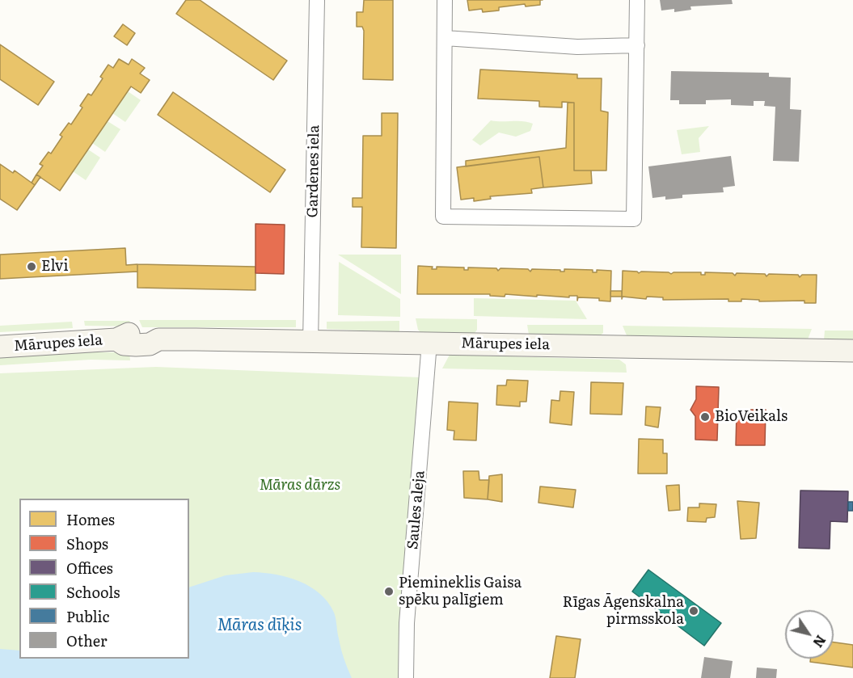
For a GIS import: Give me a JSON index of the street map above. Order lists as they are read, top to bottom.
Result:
{
  "streets": {
    "street": ["Gardenes iela", "Mārupes iela", "Saules aleja"]
  },
  "crossings": [
    ["Gardenes iela", "Mārupes iela"],
    ["Mārupes iela", "Saules aleja"]
  ],
  "water": ["Māras dīķis"],
  "parks": ["Māras dārzs"],
  "places": [
    "Elvi",
    "BioVeikals",
    "Piemineklis Gaisa spēku palīgiem",
    "Rīgas Āgenskalna pirmsskola"
  ],
  "legend": [
    "Homes",
    "Shops",
    "Offices",
    "Schools",
    "Public",
    "Other"
  ],
  "north": "bottom right"
}
